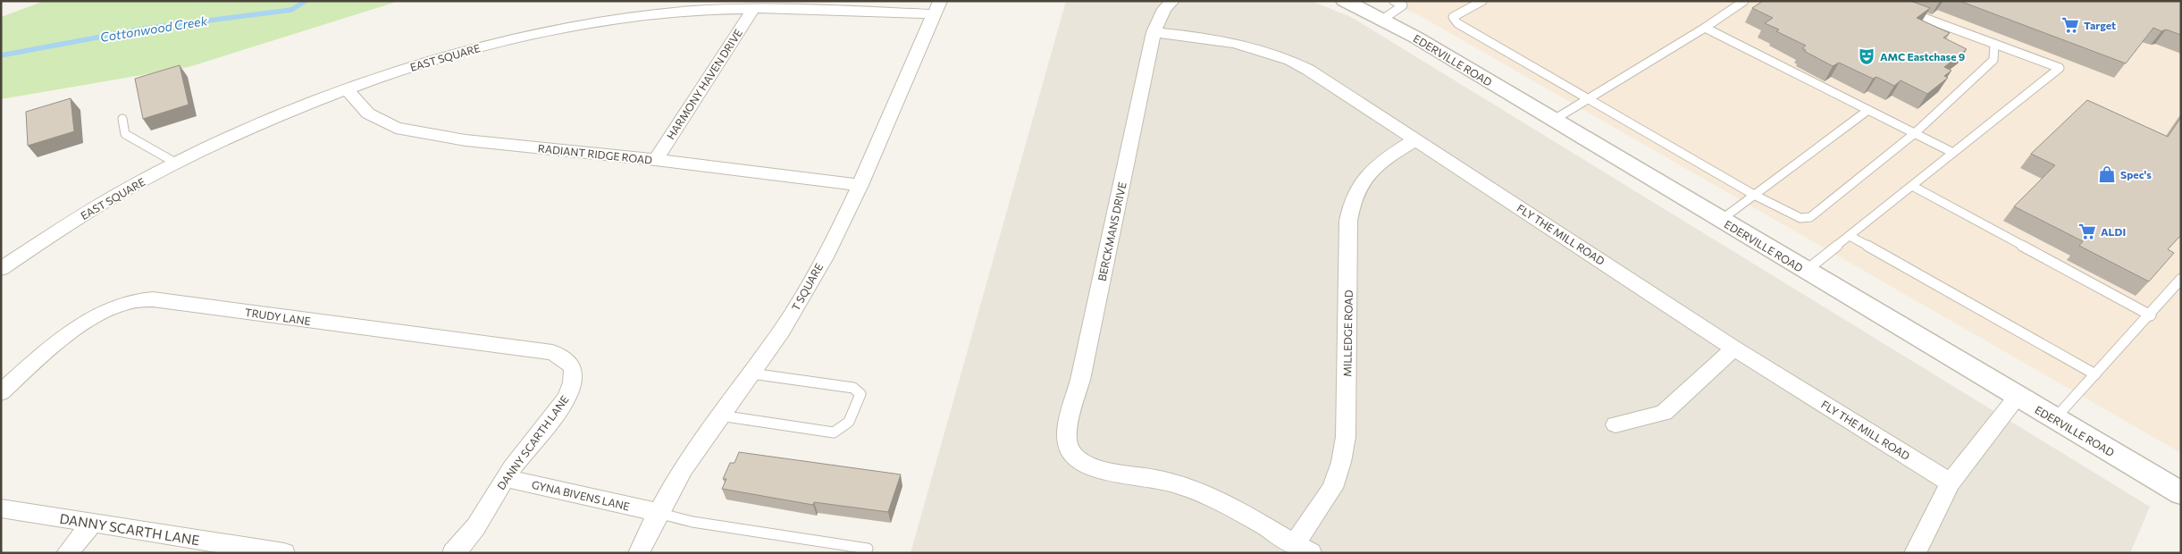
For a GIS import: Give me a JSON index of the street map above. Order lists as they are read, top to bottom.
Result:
{
  "streets": {
    "street": [
      "EAST SQUARE",
      "EDERVILLE ROAD",
      "HARMONY HAVEN DRIVE",
      "RADIANT RIDGE ROAD",
      "BERCKMANS DRIVE",
      "FLY THE MILL ROAD",
      "T SQUARE",
      "TRUDY LANE",
      "MILLEDGE ROAD",
      "DANNY SCARTH LANE",
      "GYNA BIVENS LANE"
    ]
  },
  "crossings": [
    ["EAST SQUARE", "HARMONY HAVEN DRIVE"],
    ["EAST SQUARE", "RADIANT RIDGE ROAD"],
    ["EAST SQUARE", "T SQUARE"],
    ["HARMONY HAVEN DRIVE", "RADIANT RIDGE ROAD"],
    ["RADIANT RIDGE ROAD", "T SQUARE"],
    ["BERCKMANS DRIVE", "FLY THE MILL ROAD"],
    ["BERCKMANS DRIVE", "MILLEDGE ROAD"],
    ["FLY THE MILL ROAD", "MILLEDGE ROAD"],
    ["T SQUARE", "GYNA BIVENS LANE"],
    ["TRUDY LANE", "DANNY SCARTH LANE"],
    ["DANNY SCARTH LANE", "GYNA BIVENS LANE"]
  ],
  "water": ["Cottonwood Creek"],
  "places": {
    "supermarket": ["Target", "ALDI"],
    "theatre": ["AMC Eastchase 9"],
    "shop": ["Spec's"]
  }
}
